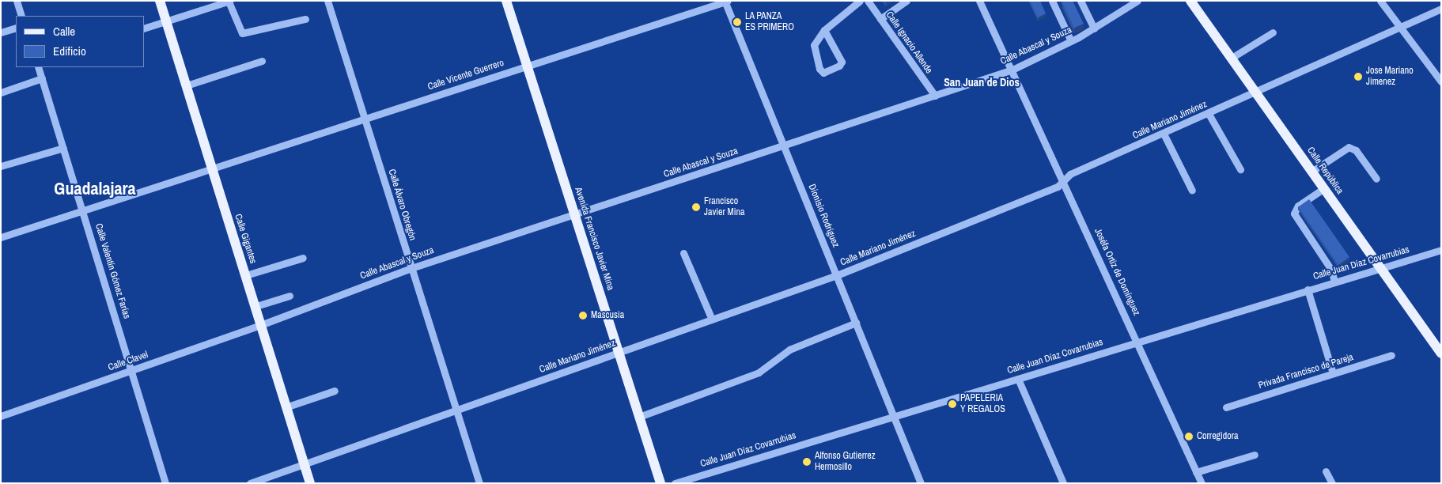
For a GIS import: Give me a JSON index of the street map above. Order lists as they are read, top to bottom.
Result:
{
  "streets": {
    "main road": ["Calle República", "Calle Gigantes", "Avenida Francisco Javier Mina"],
    "street": [
      "Calle Ignacio Allende",
      "Calle Abascal y Souza",
      "Calle Vicente Guerrero",
      "Calle Mariano Jiménez",
      "Calle Álvaro Obregón",
      "Dionisio Rodríguez",
      "Calle Juan Díaz Covarrubias",
      "Calle Valentín Gómez Farías",
      "Joséfa Ortiz de Domínguez",
      "Calle Clavel",
      "Privada Francisco de Pareja"
    ]
  },
  "crossings": [
    ["Calle Ignacio Allende", "Calle Abascal y Souza"],
    ["Calle Abascal y Souza", "Calle Álvaro Obregón"],
    ["Calle Abascal y Souza", "Dionisio Rodríguez"],
    ["Calle Abascal y Souza", "Calle Gigantes"],
    ["Calle Abascal y Souza", "Avenida Francisco Javier Mina"],
    ["Calle Abascal y Souza", "Joséfa Ortiz de Domínguez"],
    ["Calle Abascal y Souza", "Calle Clavel"],
    ["Calle Vicente Guerrero", "Calle Álvaro Obregón"],
    ["Calle Vicente Guerrero", "Dionisio Rodríguez"],
    ["Calle Vicente Guerrero", "Calle Gigantes"],
    ["Calle Vicente Guerrero", "Avenida Francisco Javier Mina"],
    ["Calle Vicente Guerrero", "Calle Valentín Gómez Farías"],
    ["Calle Mariano Jiménez", "Calle República"],
    ["Calle Mariano Jiménez", "Calle Álvaro Obregón"],
    ["Calle Mariano Jiménez", "Dionisio Rodríguez"],
    ["Calle Mariano Jiménez", "Calle Gigantes"],
    ["Calle Mariano Jiménez", "Avenida Francisco Javier Mina"],
    ["Calle Mariano Jiménez", "Joséfa Ortiz de Domínguez"],
    ["Calle República", "Calle Juan Díaz Covarrubias"],
    ["Dionisio Rodríguez", "Calle Juan Díaz Covarrubias"],
    ["Calle Gigantes", "Calle Clavel"],
    ["Calle Juan Díaz Covarrubias", "Joséfa Ortiz de Domínguez"],
    ["Calle Valentín Gómez Farías", "Calle Clavel"]
  ],
  "districts": ["San Juan de Dios", "Guadalajara"],
  "places": [
    "LA PANZA ES PRIMERO",
    "Jose Mariano Jimenez",
    "Francisco Javier Mina",
    "Mascusia",
    "PAPELERIA Y REGALOS",
    "Corregidora",
    "Alfonso Gutierrez Hermosillo"
  ],
  "legend": ["Calle", "Edificio"]
}
